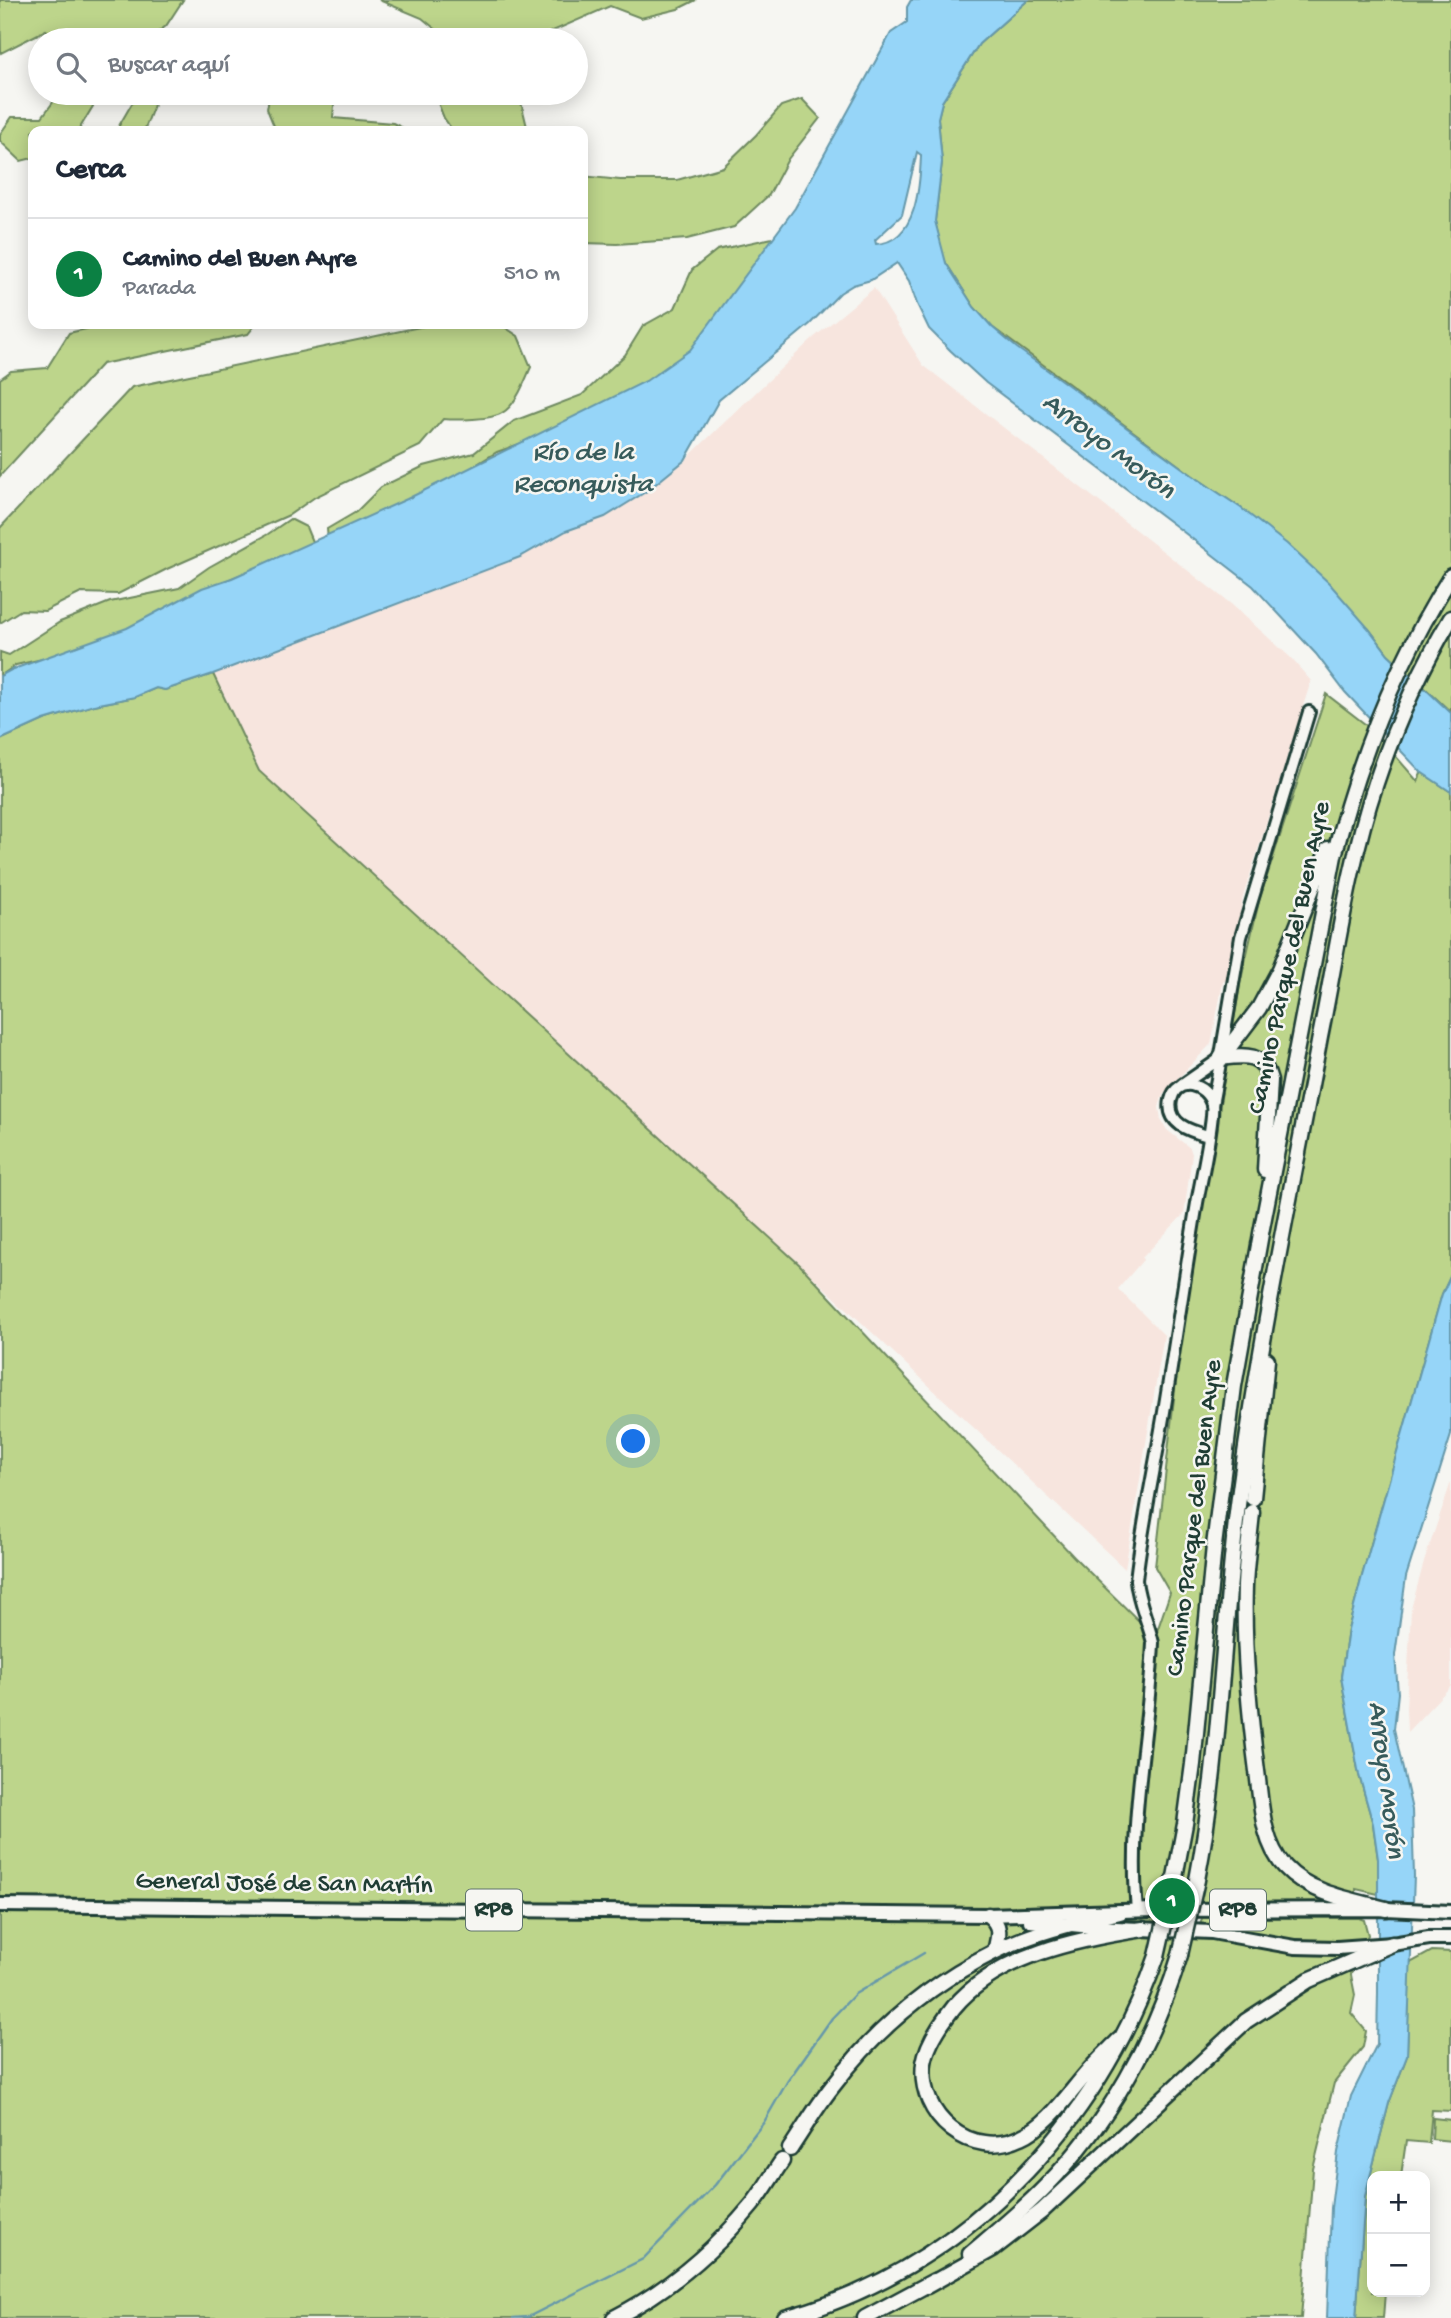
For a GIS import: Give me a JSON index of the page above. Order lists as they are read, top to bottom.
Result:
{
  "streets": {
    "highway": ["Camino Parque del Buen Ayre"],
    "main road": ["General José de San Martín", "RP8"]
  },
  "water": ["Arroyo Morón", "Río de la Reconquista"],
  "page": {
    "search": "Buscar aquí",
    "heading": "Cerca",
    "list": [
      {
        "mark": "1",
        "name": "Camino del Buen Ayre",
        "note": "Parada",
        "value": "510 m"
      }
    ],
    "pins": "1",
    "map_buttons": ["+", "−"]
  }
}
